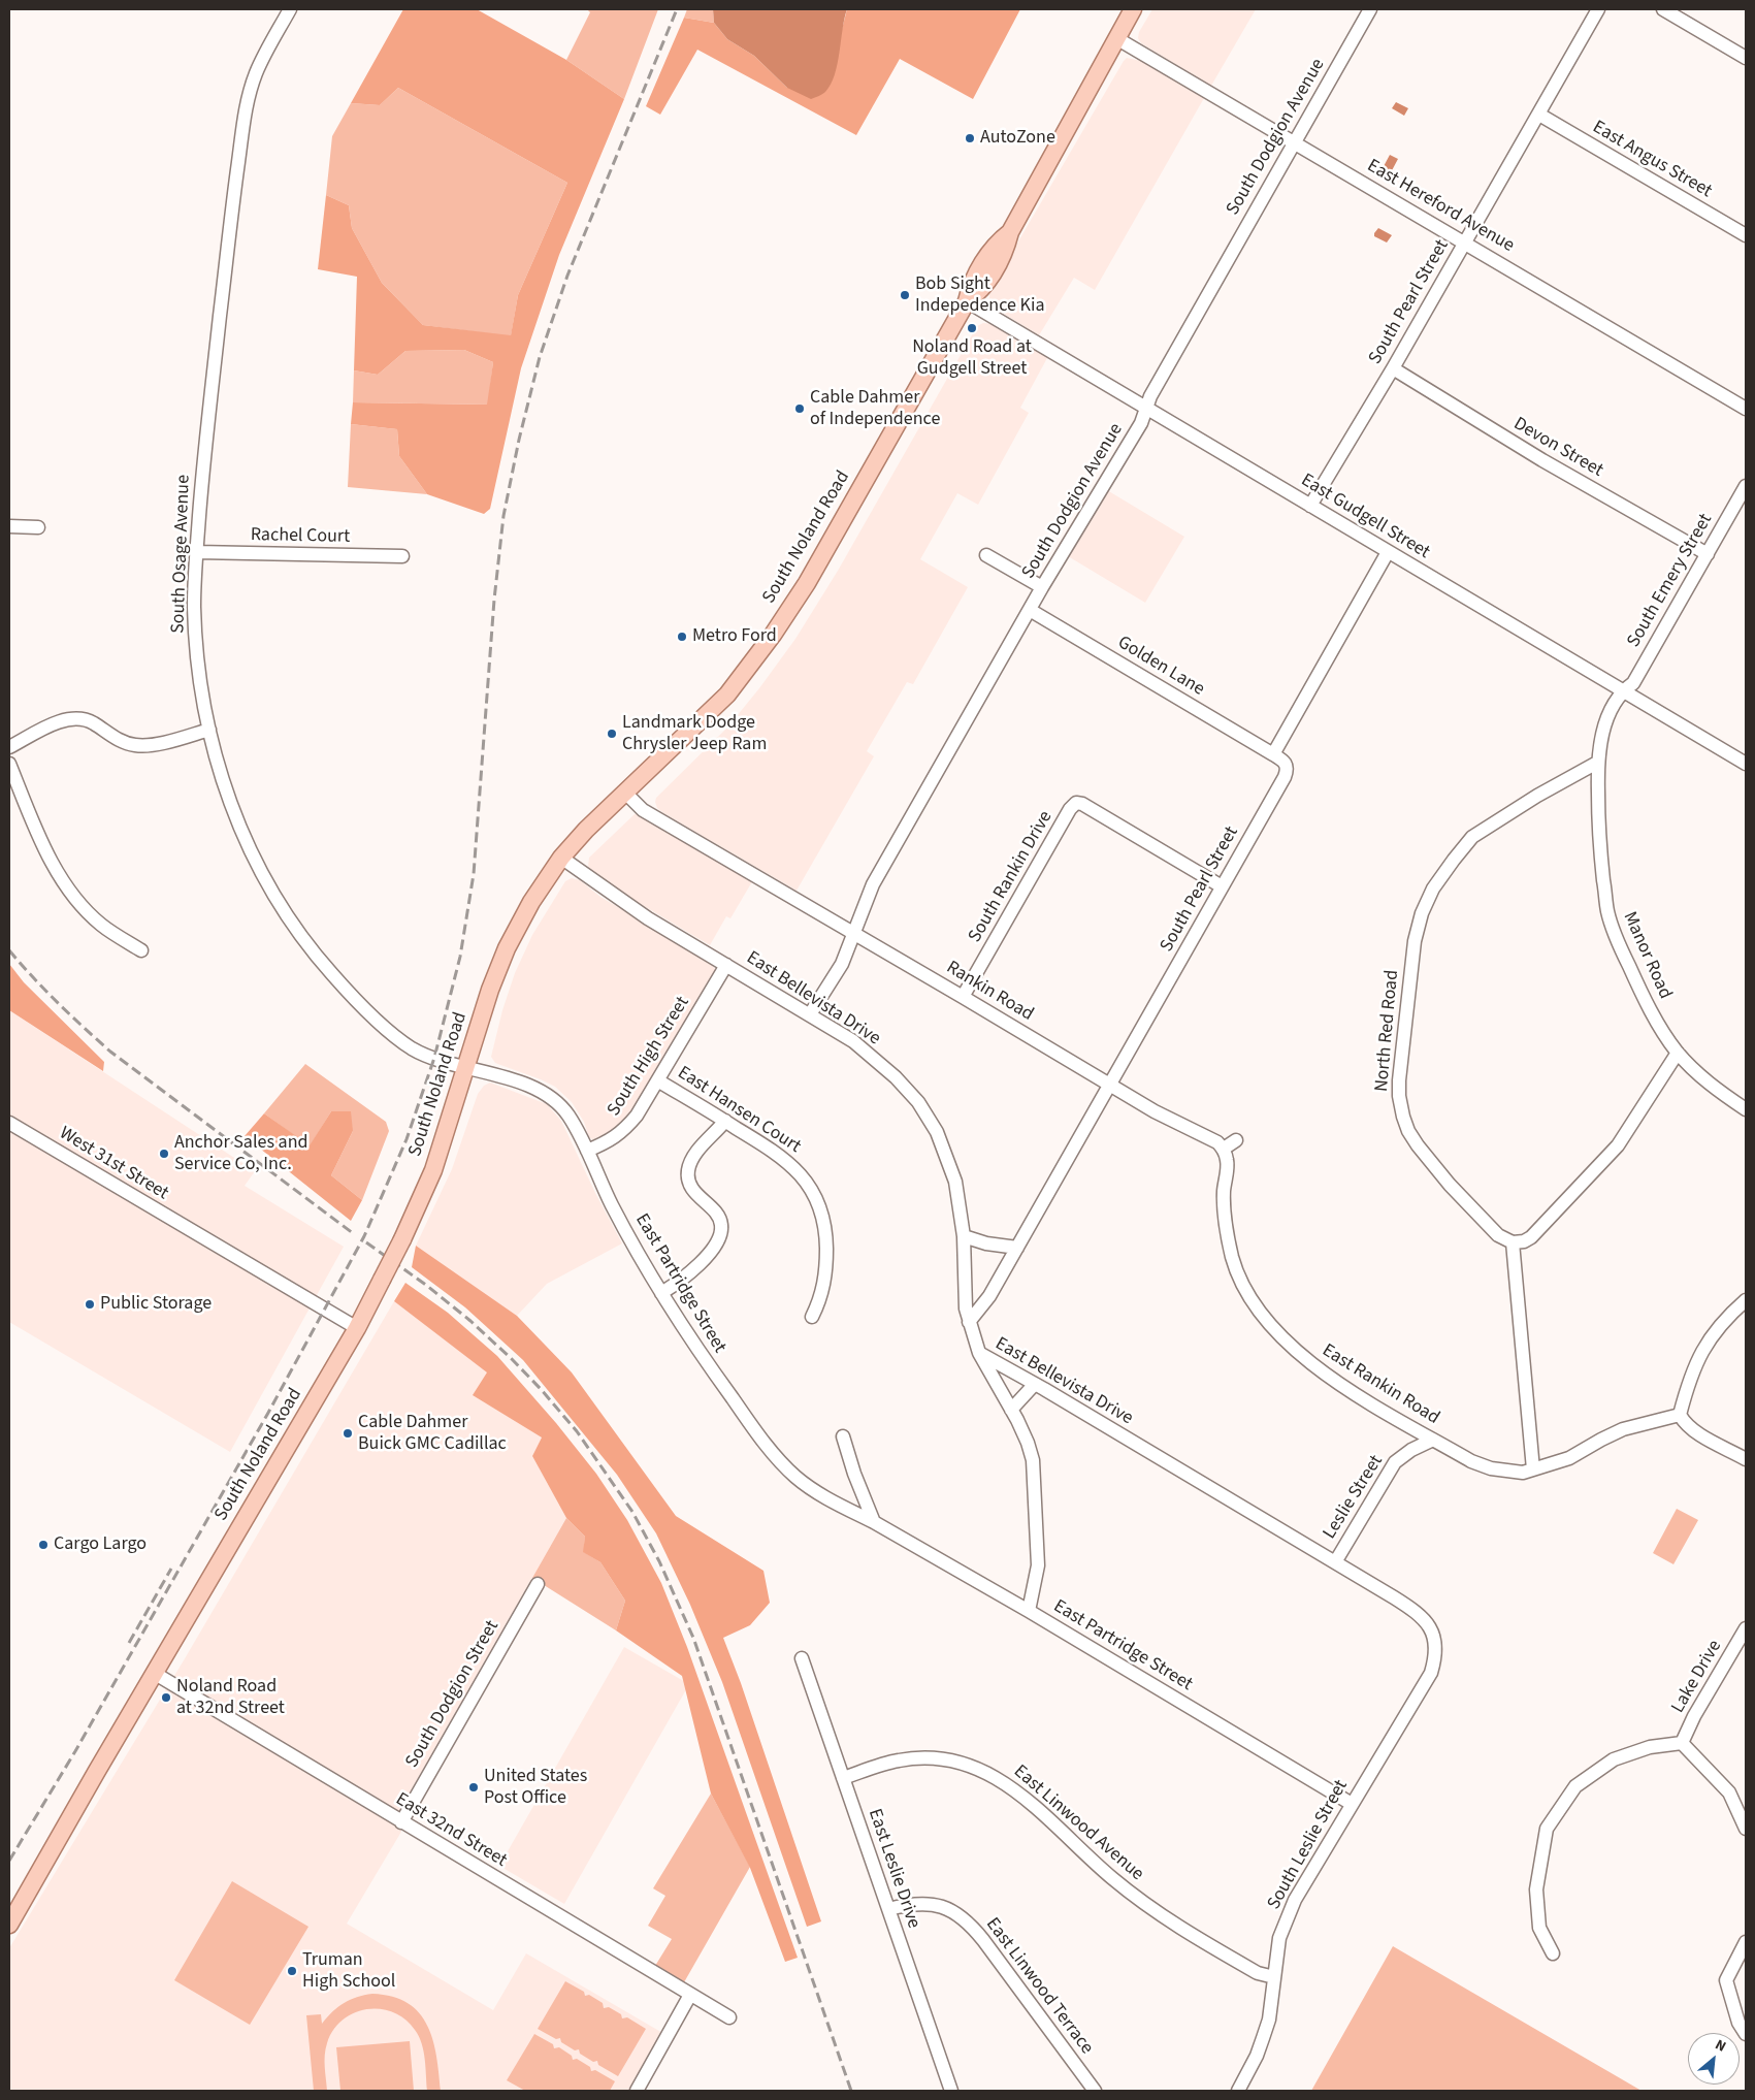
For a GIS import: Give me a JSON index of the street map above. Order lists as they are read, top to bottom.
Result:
{
  "streets": {
    "main road": ["South Noland Road"],
    "street": [
      "South Dodgion Avenue",
      "East Angus Street",
      "East Hereford Avenue",
      "South Pearl Street",
      "Devon Street",
      "East Gudgell Street",
      "Rachel Court",
      "South Osage Avenue",
      "South Emery Street",
      "Golden Lane",
      "South Rankin Drive",
      "Manor Road",
      "Rankin Road",
      "East Bellevista Drive",
      "North Red Road",
      "South High Street",
      "East Hansen Court",
      "West 31st Street",
      "East Partridge Street",
      "East Rankin Road",
      "Leslie Street",
      "Lake Drive",
      "South Dodgion Street",
      "East Linwood Avenue",
      "East 32nd Street",
      "South Leslie Street",
      "East Leslie Drive",
      "East Linwood Terrace"
    ]
  },
  "crossings": [
    ["South Dodgion Avenue", "East Hereford Avenue"],
    ["South Dodgion Avenue", "East Gudgell Street"],
    ["South Dodgion Avenue", "Golden Lane"],
    ["South Dodgion Avenue", "Rankin Road"],
    ["South Dodgion Avenue", "East Bellevista Drive"],
    ["East Angus Street", "South Pearl Street"],
    ["East Hereford Avenue", "South Pearl Street"],
    ["East Hereford Avenue", "South Noland Road"],
    ["South Pearl Street", "Devon Street"],
    ["South Pearl Street", "East Gudgell Street"],
    ["South Pearl Street", "Golden Lane"],
    ["South Pearl Street", "South Rankin Drive"],
    ["South Pearl Street", "Rankin Road"],
    ["South Pearl Street", "East Bellevista Drive"],
    ["Devon Street", "South Emery Street"],
    ["East Gudgell Street", "South Noland Road"],
    ["East Gudgell Street", "South Emery Street"],
    ["East Gudgell Street", "Manor Road"],
    ["Rachel Court", "South Osage Avenue"],
    ["South Noland Road", "South Osage Avenue"],
    ["South Noland Road", "Rankin Road"],
    ["South Noland Road", "East Bellevista Drive"],
    ["South Noland Road", "West 31st Street"],
    ["South Noland Road", "East Partridge Street"],
    ["South Noland Road", "East 32nd Street"],
    ["South Osage Avenue", "East Partridge Street"],
    ["South Emery Street", "Manor Road"],
    ["South Rankin Drive", "Rankin Road"],
    ["Manor Road", "North Red Road"],
    ["Rankin Road", "East Rankin Road"],
    ["East Bellevista Drive", "South High Street"],
    ["East Bellevista Drive", "Leslie Street"],
    ["East Bellevista Drive", "South Leslie Street"],
    ["South High Street", "East Hansen Court"],
    ["South High Street", "East Partridge Street"],
    ["East Partridge Street", "South Leslie Street"],
    ["East Rankin Road", "Leslie Street"],
    ["South Dodgion Street", "East 32nd Street"],
    ["East Linwood Avenue", "South Leslie Street"],
    ["East Linwood Avenue", "East Leslie Drive"],
    ["East Leslie Drive", "East Linwood Terrace"]
  ],
  "places": [
    "AutoZone",
    "Bob Sight Indepedence Kia",
    "Noland Road at Gudgell Street",
    "Cable Dahmer of Independence",
    "Metro Ford",
    "Landmark Dodge Chrysler Jeep Ram",
    "Anchor Sales and Service Co, Inc.",
    "Public Storage",
    "Cable Dahmer Buick GMC Cadillac",
    "Cargo Largo",
    "Noland Road at 32nd Street",
    "United States Post Office",
    "Truman High School"
  ],
  "north": "top right"
}
